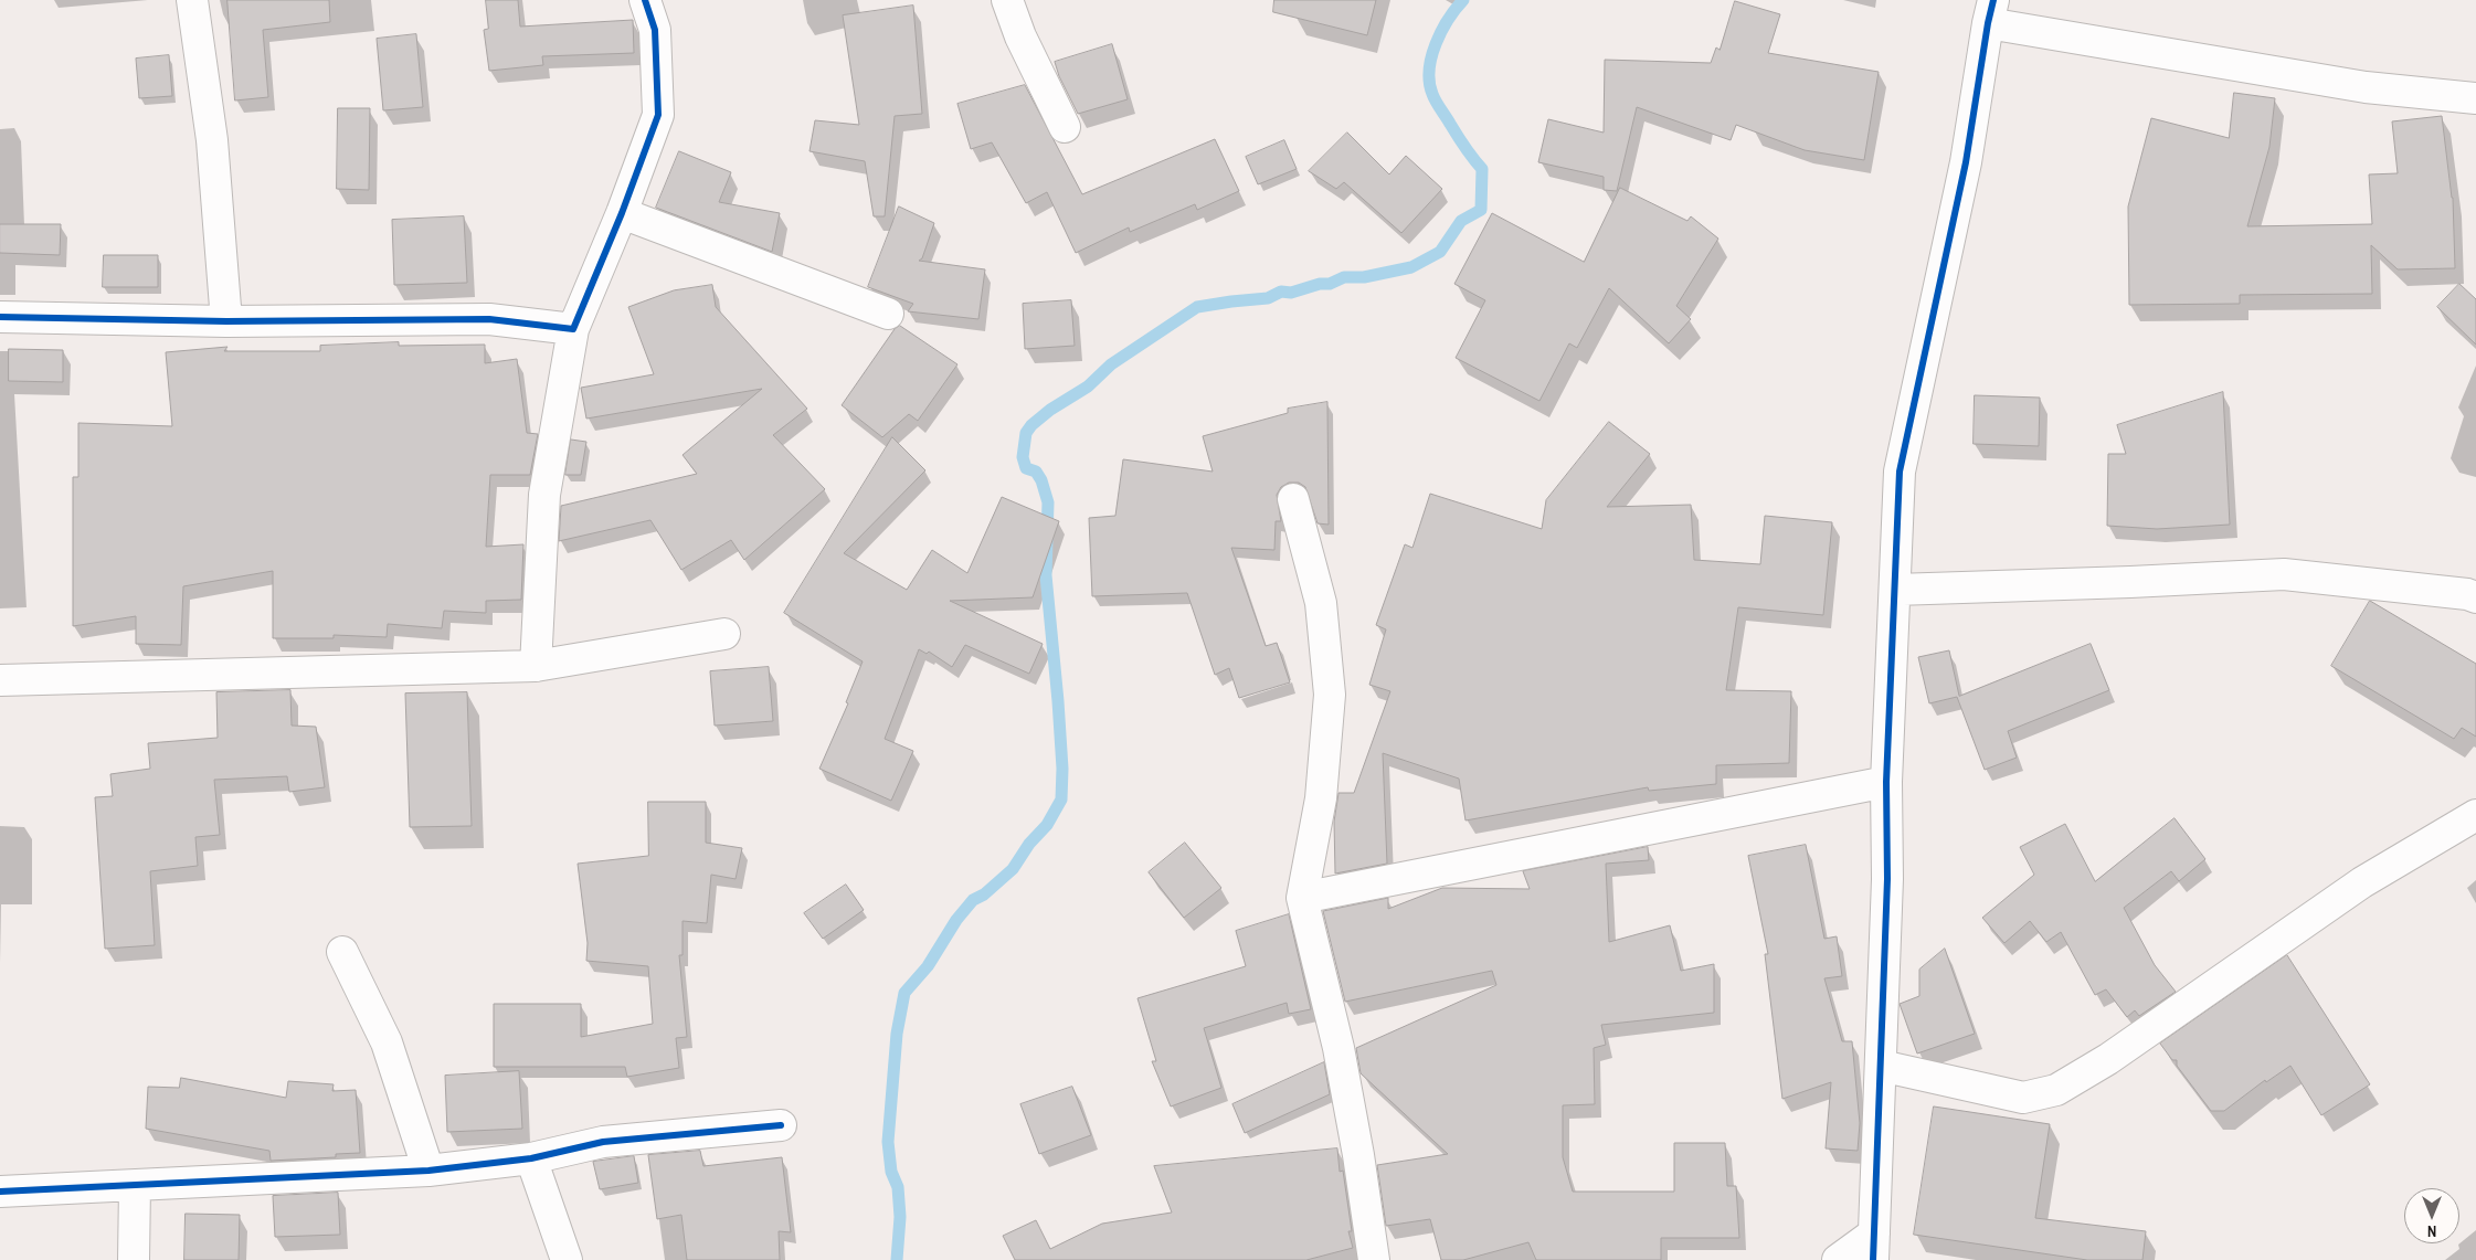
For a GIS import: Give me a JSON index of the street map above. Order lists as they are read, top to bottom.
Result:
{
  "north": "bottom"
}
